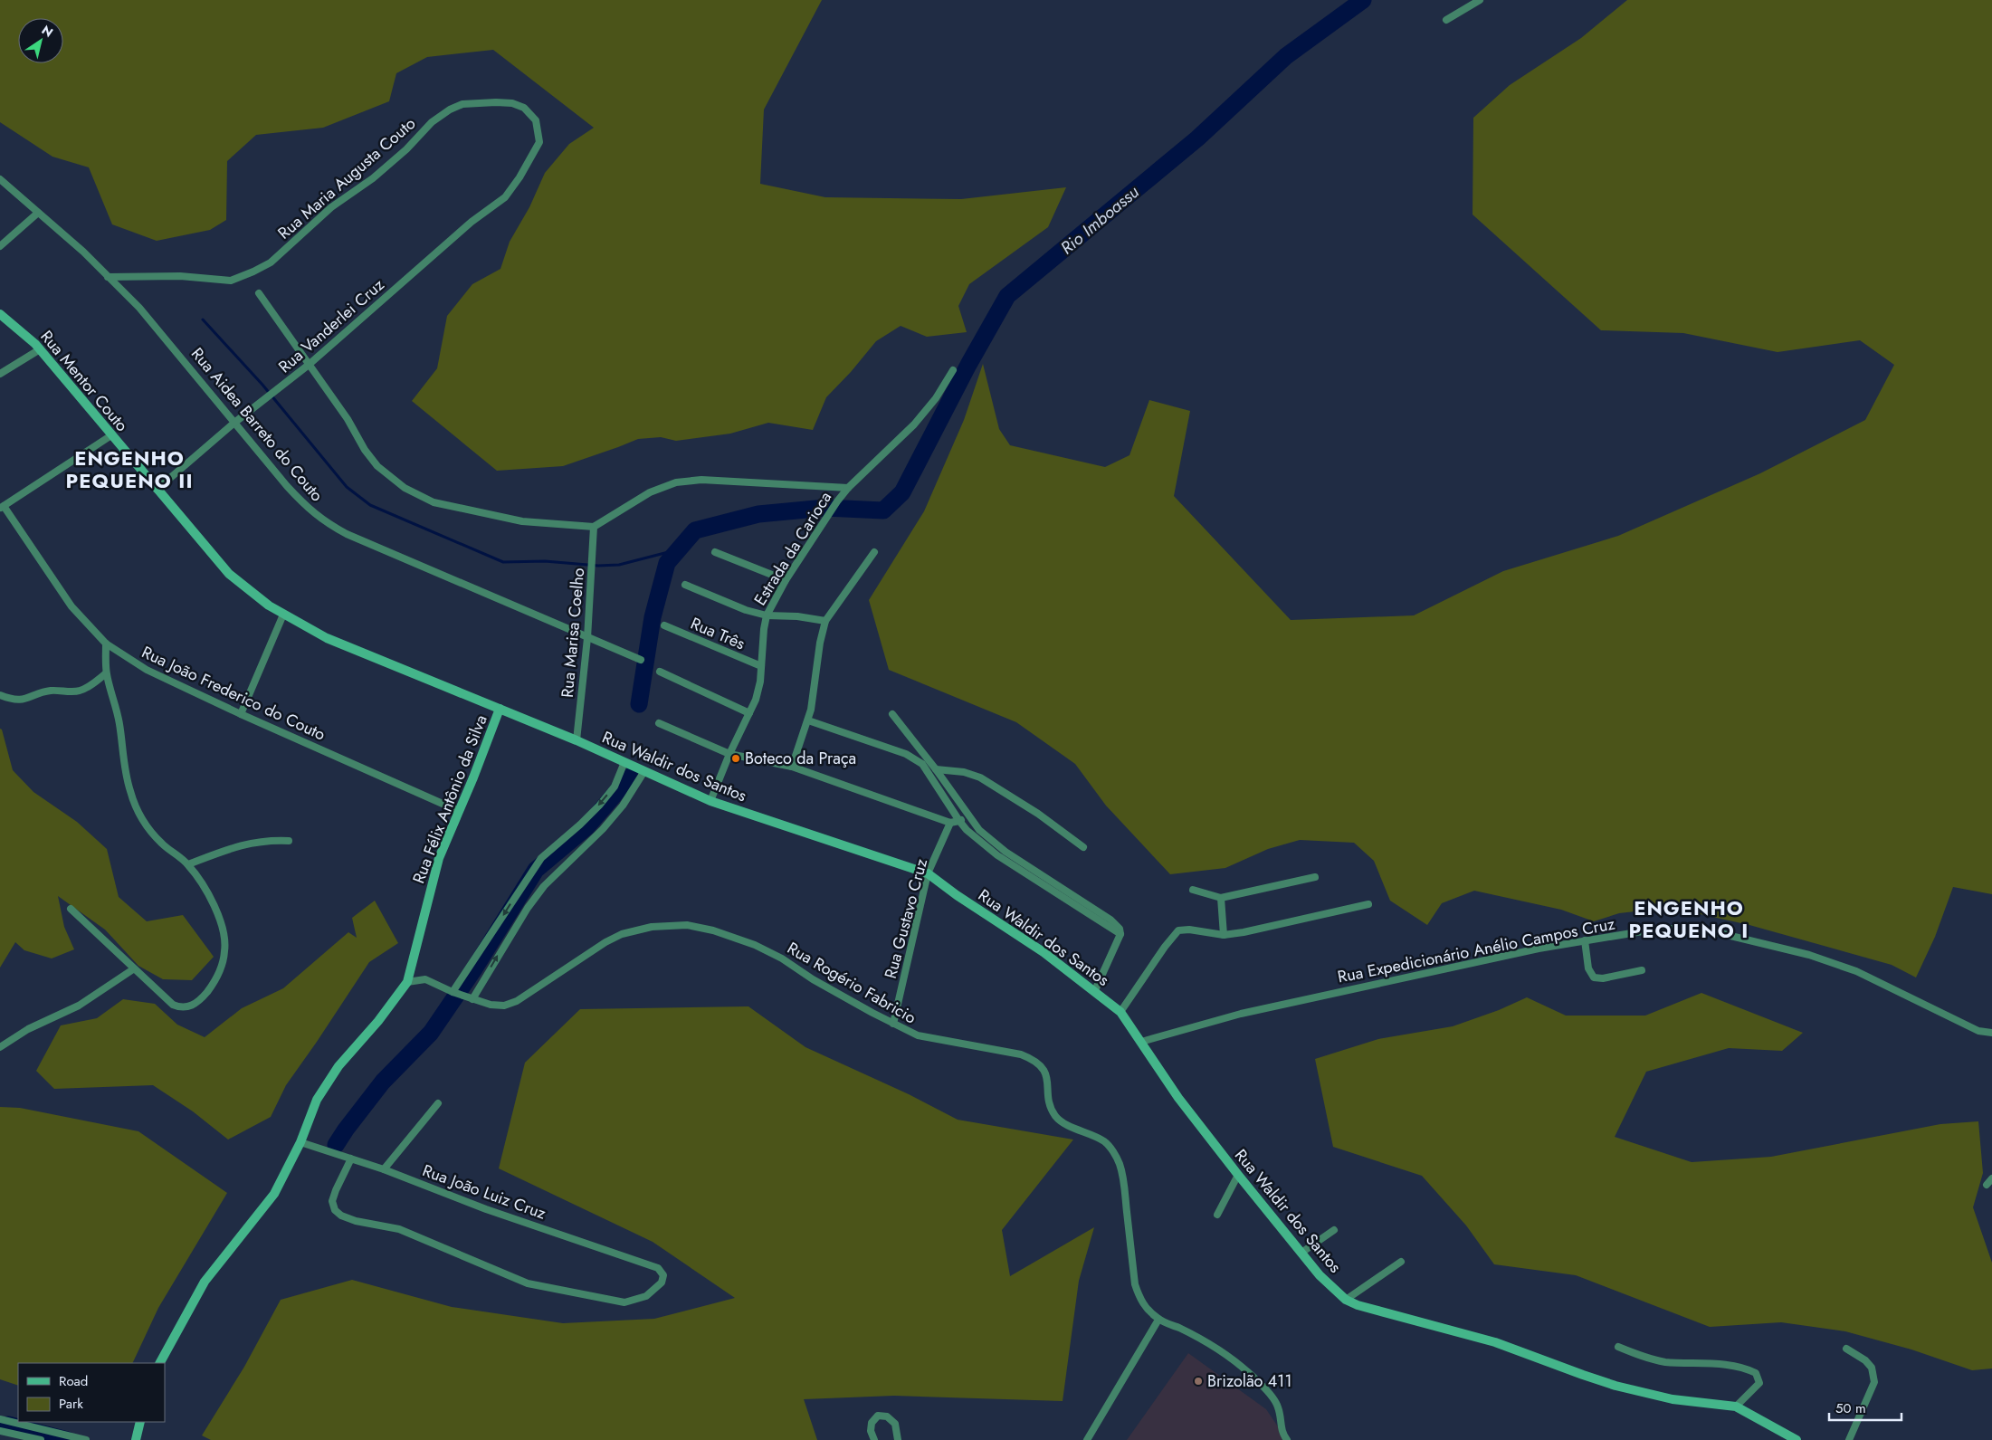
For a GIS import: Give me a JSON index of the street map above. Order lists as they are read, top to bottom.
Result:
{
  "streets": {
    "street": [
      "Rua Maria Augusta Couto",
      "Rua Vanderlei Cruz",
      "Rua Mentor Couto",
      "Rua Aidea Barreto do Couto",
      "Estrada da Carioca",
      "Rua Marisa Coelho",
      "Rua Três",
      "Rua João Frederico do Couto",
      "Rua Waldir dos Santos",
      "Rua Félix Antônio da Silva",
      "Rua Gustavo Cruz",
      "Rua Expedicionário Anélio Campos Cruz",
      "Rua Rogério Fabricio",
      "Rua João Luiz Cruz"
    ]
  },
  "crossings": [
    ["Rua Maria Augusta Couto", "Rua Vanderlei Cruz"],
    ["Rua Maria Augusta Couto", "Rua Aidea Barreto do Couto"],
    ["Rua Vanderlei Cruz", "Rua Mentor Couto"],
    ["Rua Vanderlei Cruz", "Rua Aidea Barreto do Couto"],
    ["Rua Mentor Couto", "Rua Waldir dos Santos"],
    ["Rua Aidea Barreto do Couto", "Rua Marisa Coelho"],
    ["Estrada da Carioca", "Rua Três"],
    ["Estrada da Carioca", "Rua Waldir dos Santos"],
    ["Rua Marisa Coelho", "Rua Waldir dos Santos"],
    ["Rua João Frederico do Couto", "Rua Félix Antônio da Silva"],
    ["Rua Waldir dos Santos", "Rua Félix Antônio da Silva"],
    ["Rua Waldir dos Santos", "Rua Gustavo Cruz"],
    ["Rua Waldir dos Santos", "Rua Expedicionário Anélio Campos Cruz"],
    ["Rua Félix Antônio da Silva", "Rua Rogério Fabricio"],
    ["Rua Félix Antônio da Silva", "Rua João Luiz Cruz"],
    ["Rua Gustavo Cruz", "Rua Rogério Fabricio"]
  ],
  "districts": ["ENGENHO PEQUENO II", "ENGENHO PEQUENO I"],
  "water": ["Rio Imboassu"],
  "places": ["Boteco da Praça", "Brizolão 411"],
  "legend": ["Road", "Park"],
  "scale_bar": "50 m",
  "north": "top right"
}
